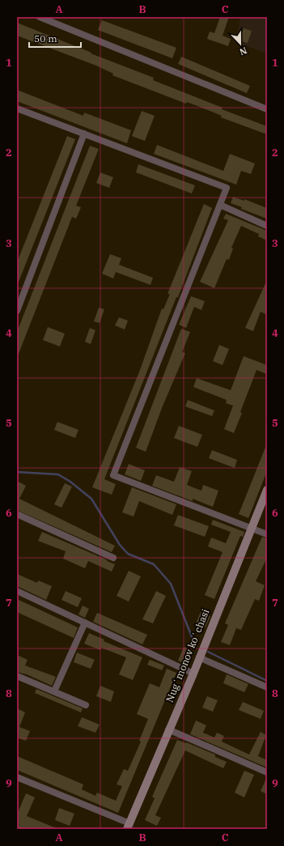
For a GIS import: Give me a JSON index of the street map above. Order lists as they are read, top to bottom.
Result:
{
  "streets": {
    "main road": ["Nugʻmonov koʻchasi"]
  },
  "scale_bar": "50 m",
  "north": "bottom",
  "grid": {
    "columns": ["A", "B", "C"],
    "rows": [
      "1",
      "2",
      "3",
      "4",
      "5",
      "6",
      "7",
      "8",
      "9"
    ]
  }
}
